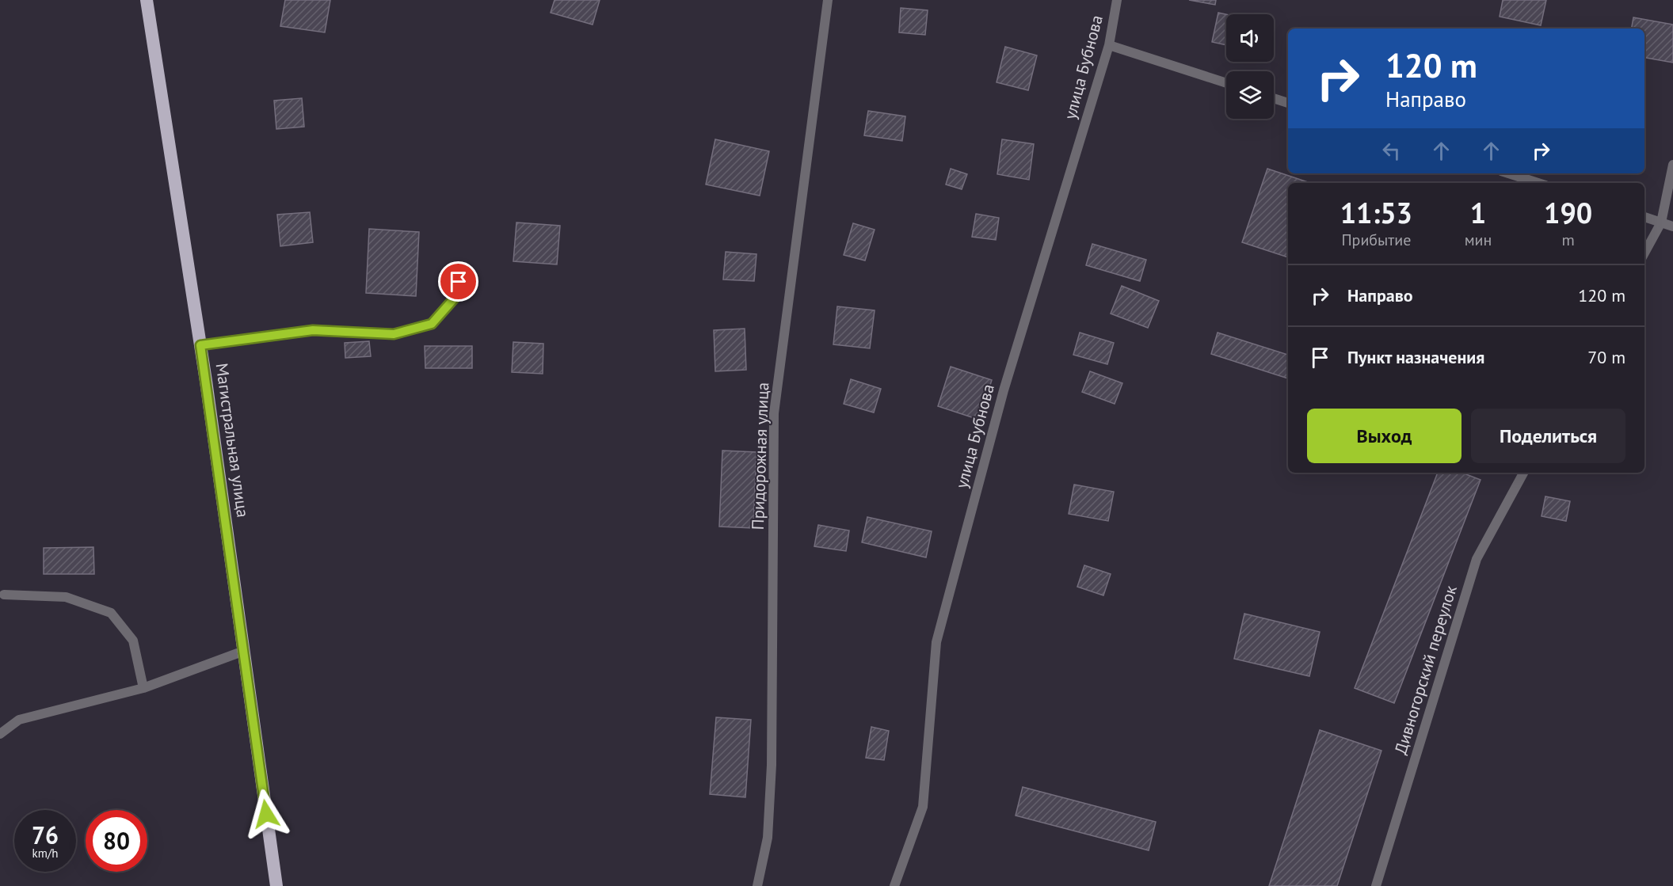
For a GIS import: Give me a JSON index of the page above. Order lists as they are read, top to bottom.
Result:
{
  "streets": {
    "highway": ["Магистральная улица"],
    "street": ["улица Бубнова", "Придорожная улица", "Дивногорский переулок"]
  },
  "page": {
    "turn": ["120 m", "Направо"],
    "eta": [
      "11:53",
      "Прибытие",
      "1",
      "мин",
      "190",
      "m"
    ],
    "list": [
      {
        "name": "Направо",
        "value": "120 m"
      },
      {
        "name": "Пункт назначения",
        "value": "70 m"
      }
    ],
    "buttons": ["Выход", "Поделиться"],
    "speed": "76 km/h",
    "limit": "80"
  }
}
